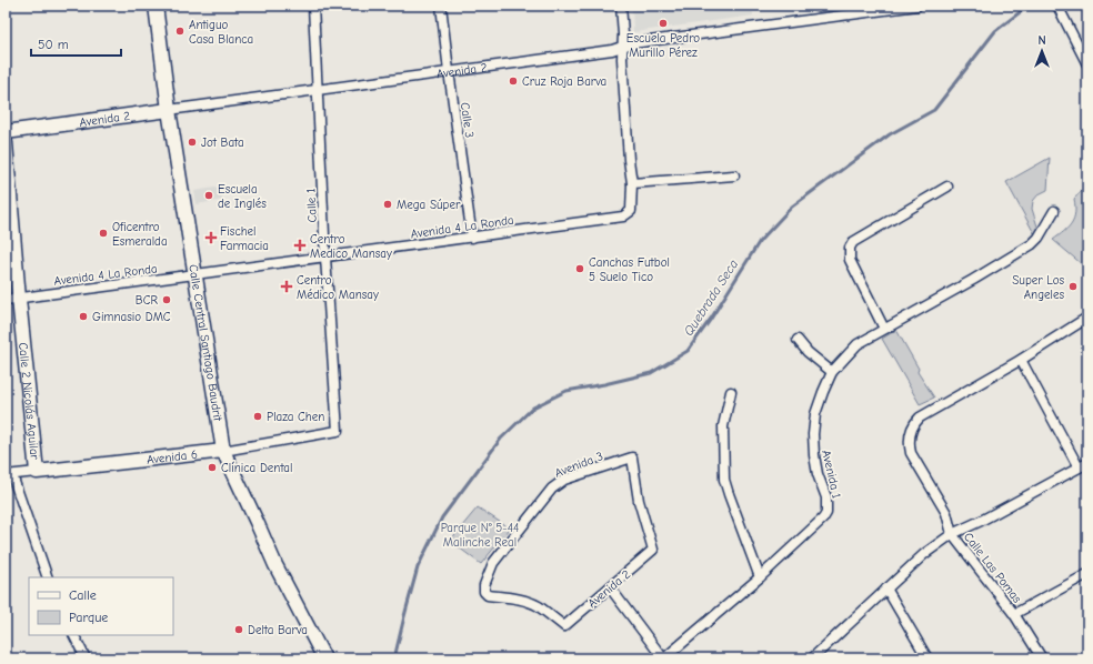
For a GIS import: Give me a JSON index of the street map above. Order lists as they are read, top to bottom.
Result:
{
  "streets": {
    "main road": [
      "Avenida 2",
      "Calle Central Santiago Baudrit",
      "Calle 2 Nicolás Aguilar",
      "Avenida 6"
    ],
    "street": [
      "Calle 3",
      "Calle 1",
      "Avenida 4 La Ronda",
      "Avenida 3",
      "Avenida 1",
      "Calle Las Pomas"
    ]
  },
  "crossings": [
    ["Avenida 2", "Calle 3"],
    ["Avenida 2", "Calle 1"],
    ["Avenida 2", "Calle Central Santiago Baudrit"],
    ["Avenida 2", "Avenida 3"],
    ["Calle 3", "Avenida 4 La Ronda"],
    ["Calle 1", "Avenida 4 La Ronda"],
    ["Calle 1", "Avenida 6"],
    ["Avenida 4 La Ronda", "Calle Central Santiago Baudrit"],
    ["Avenida 4 La Ronda", "Calle 2 Nicolás Aguilar"],
    ["Calle Central Santiago Baudrit", "Avenida 6"],
    ["Calle 2 Nicolás Aguilar", "Avenida 6"]
  ],
  "water": ["Quebrada Seca"],
  "parks": ["Parque N° 5-44 Malinche Real"],
  "places": {
    "other": [
      "Escuela Pedro Murillo Pérez",
      "Antiguo Casa Blanca",
      "Cruz Roja Barva",
      "Jot Bata",
      "Escuela de Inglés",
      "Mega Súper",
      "Oficentro Esmeralda",
      "Canchas Futbol 5 Suelo Tico",
      "Super Los Angeles",
      "BCR",
      "Gimnasio DMC",
      "Plaza Chen",
      "Clínica Dental",
      "Delta Barva"
    ],
    "health": ["Fischel Farmacia", "Centro Medico Mansay", "Centro Médico Mansay"]
  },
  "legend": ["Calle", "Parque"],
  "scale_bar": "50 m",
  "north": "top"
}
